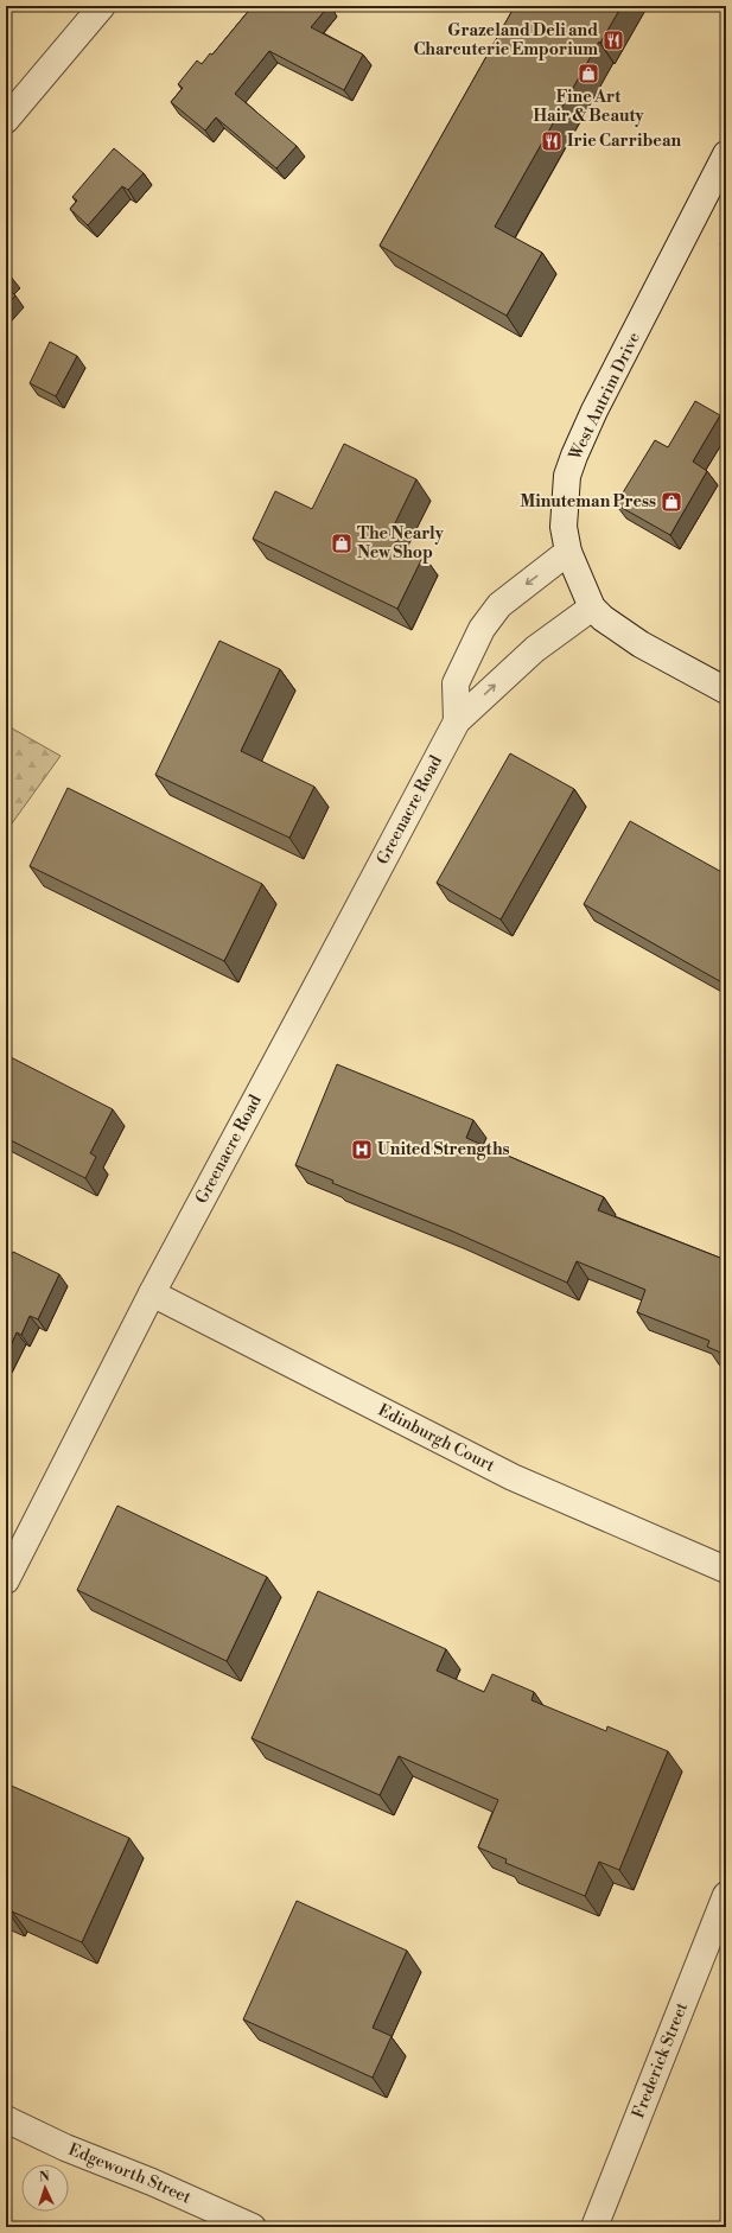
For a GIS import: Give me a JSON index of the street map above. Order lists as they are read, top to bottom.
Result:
{
  "streets": {
    "street": [
      "West Antrim Drive",
      "Greenacre Road",
      "Edinburgh Court",
      "Frederick Street",
      "Edgeworth Street"
    ]
  },
  "crossings": [
    ["West Antrim Drive", "Greenacre Road"],
    ["Greenacre Road", "Edinburgh Court"]
  ],
  "places": {
    "restaurant": ["Grazeland Deli and Charcuterie Emporium", "Irie Carribean"],
    "shop": ["Fine Art Hair & Beauty", "Minuteman Press", "The Nearly New Shop"],
    "hospital": ["United Strengths"]
  },
  "north": "top"
}
